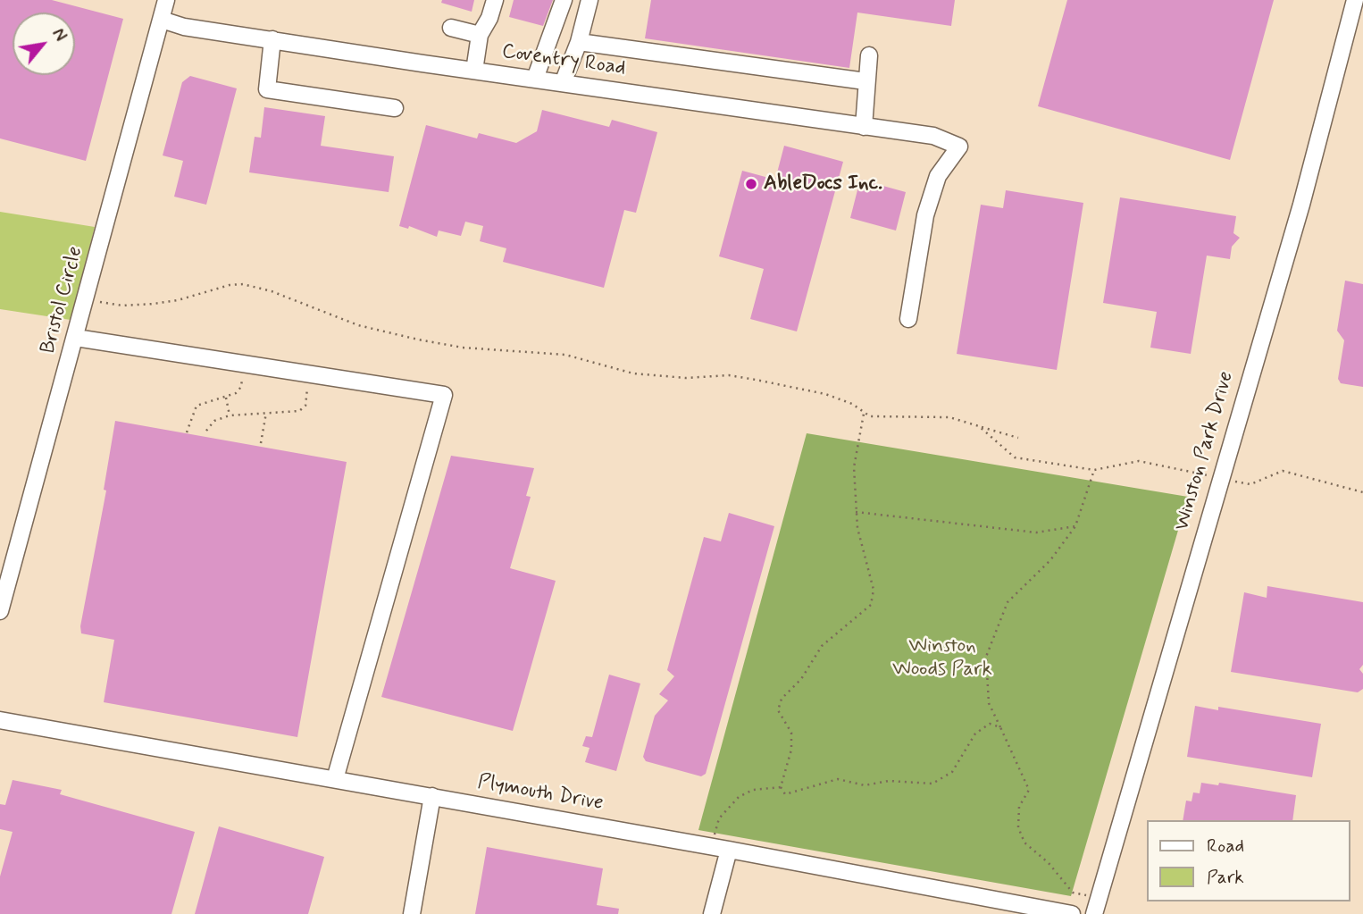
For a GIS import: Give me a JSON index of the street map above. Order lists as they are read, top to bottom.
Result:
{
  "streets": {
    "street": [
      "Coventry Road",
      "Bristol Circle",
      "Winston Park Drive",
      "Plymouth Drive"
    ]
  },
  "crossings": [
    ["Coventry Road", "Bristol Circle"]
  ],
  "parks": ["Winston Woods Park"],
  "places": ["AbleDocs Inc."],
  "legend": ["Road", "Park"],
  "north": "top right"
}
